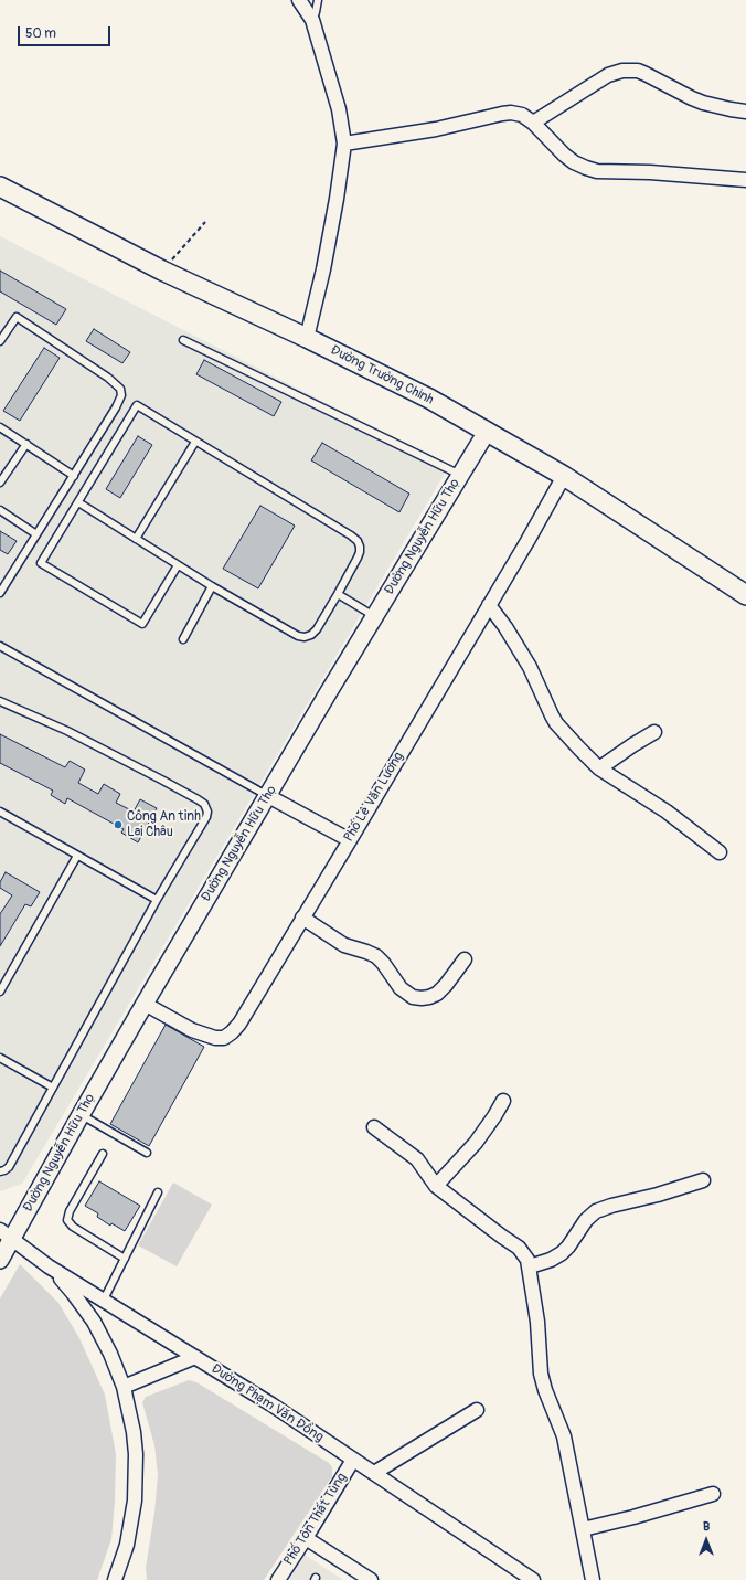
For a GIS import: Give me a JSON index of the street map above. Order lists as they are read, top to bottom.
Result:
{
  "streets": {
    "main road": ["Đường Trường Chinh"],
    "street": [
      "Đường Nguyễn Hữu Thọ",
      "Phố Lê Văn Lương",
      "Đường Phạm Văn Đồng",
      "Phố Tôn Thất Tùng"
    ]
  },
  "crossings": [
    ["Đường Trường Chinh", "Đường Nguyễn Hữu Thọ"],
    ["Đường Trường Chinh", "Phố Lê Văn Lương"],
    ["Đường Nguyễn Hữu Thọ", "Phố Lê Văn Lương"],
    ["Đường Nguyễn Hữu Thọ", "Đường Phạm Văn Đồng"],
    ["Đường Phạm Văn Đồng", "Phố Tôn Thất Tùng"]
  ],
  "places": ["Công An tỉnh Lai Châu"],
  "scale_bar": "50 m",
  "north": "top"
}
